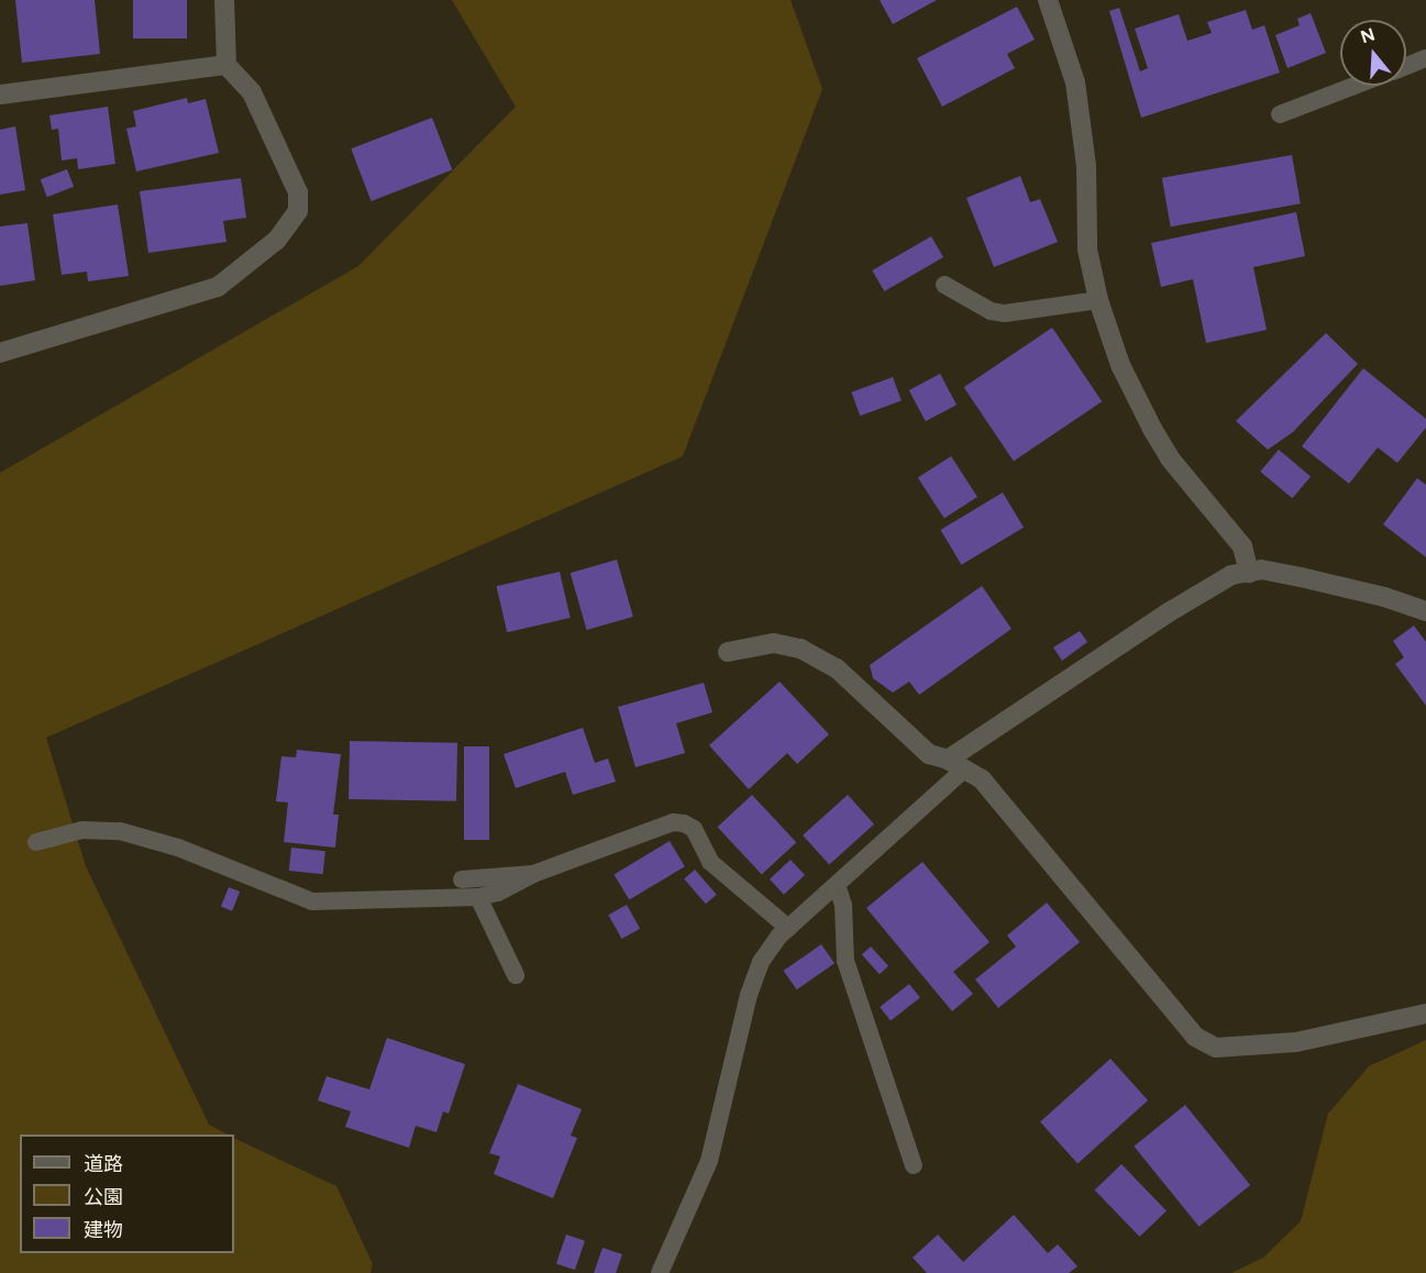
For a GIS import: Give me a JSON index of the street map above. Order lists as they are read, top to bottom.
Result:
{
  "legend": ["道路", "公園", "建物"],
  "north": "top"
}
